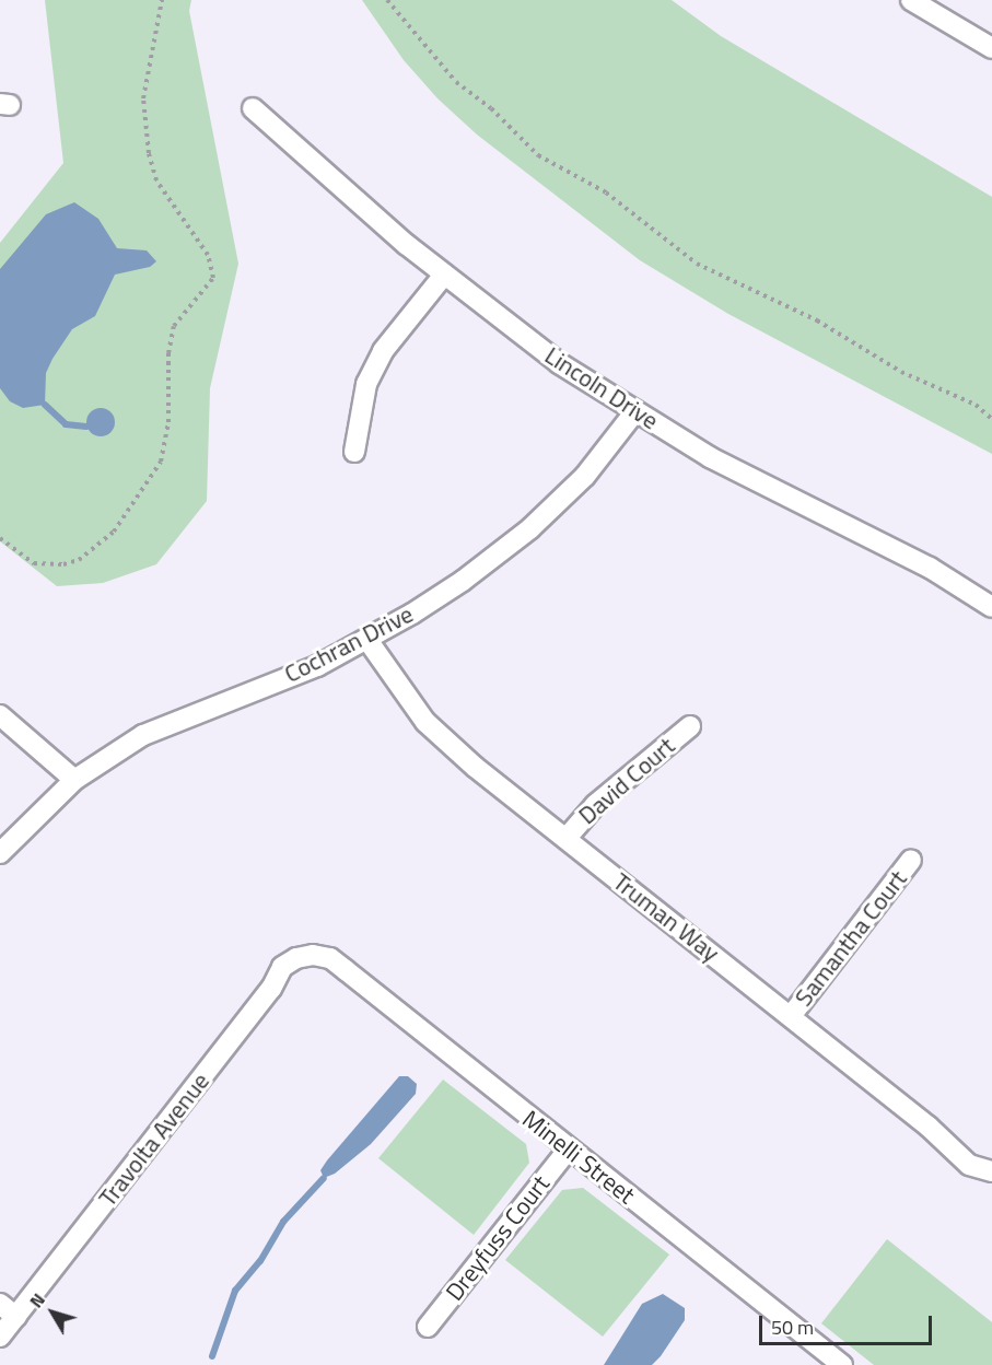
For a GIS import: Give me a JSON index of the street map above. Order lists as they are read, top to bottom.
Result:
{
  "streets": {
    "street": [
      "Lincoln Drive",
      "Cochran Drive",
      "David Court",
      "Truman Way",
      "Samantha Court",
      "Travolta Avenue",
      "Minelli Street",
      "Dreyfuss Court"
    ]
  },
  "crossings": [
    ["Lincoln Drive", "Cochran Drive"],
    ["Cochran Drive", "Truman Way"],
    ["David Court", "Truman Way"],
    ["Truman Way", "Samantha Court"],
    ["Travolta Avenue", "Minelli Street"],
    ["Minelli Street", "Dreyfuss Court"]
  ],
  "scale_bar": "50 m",
  "north": "top left"
}
